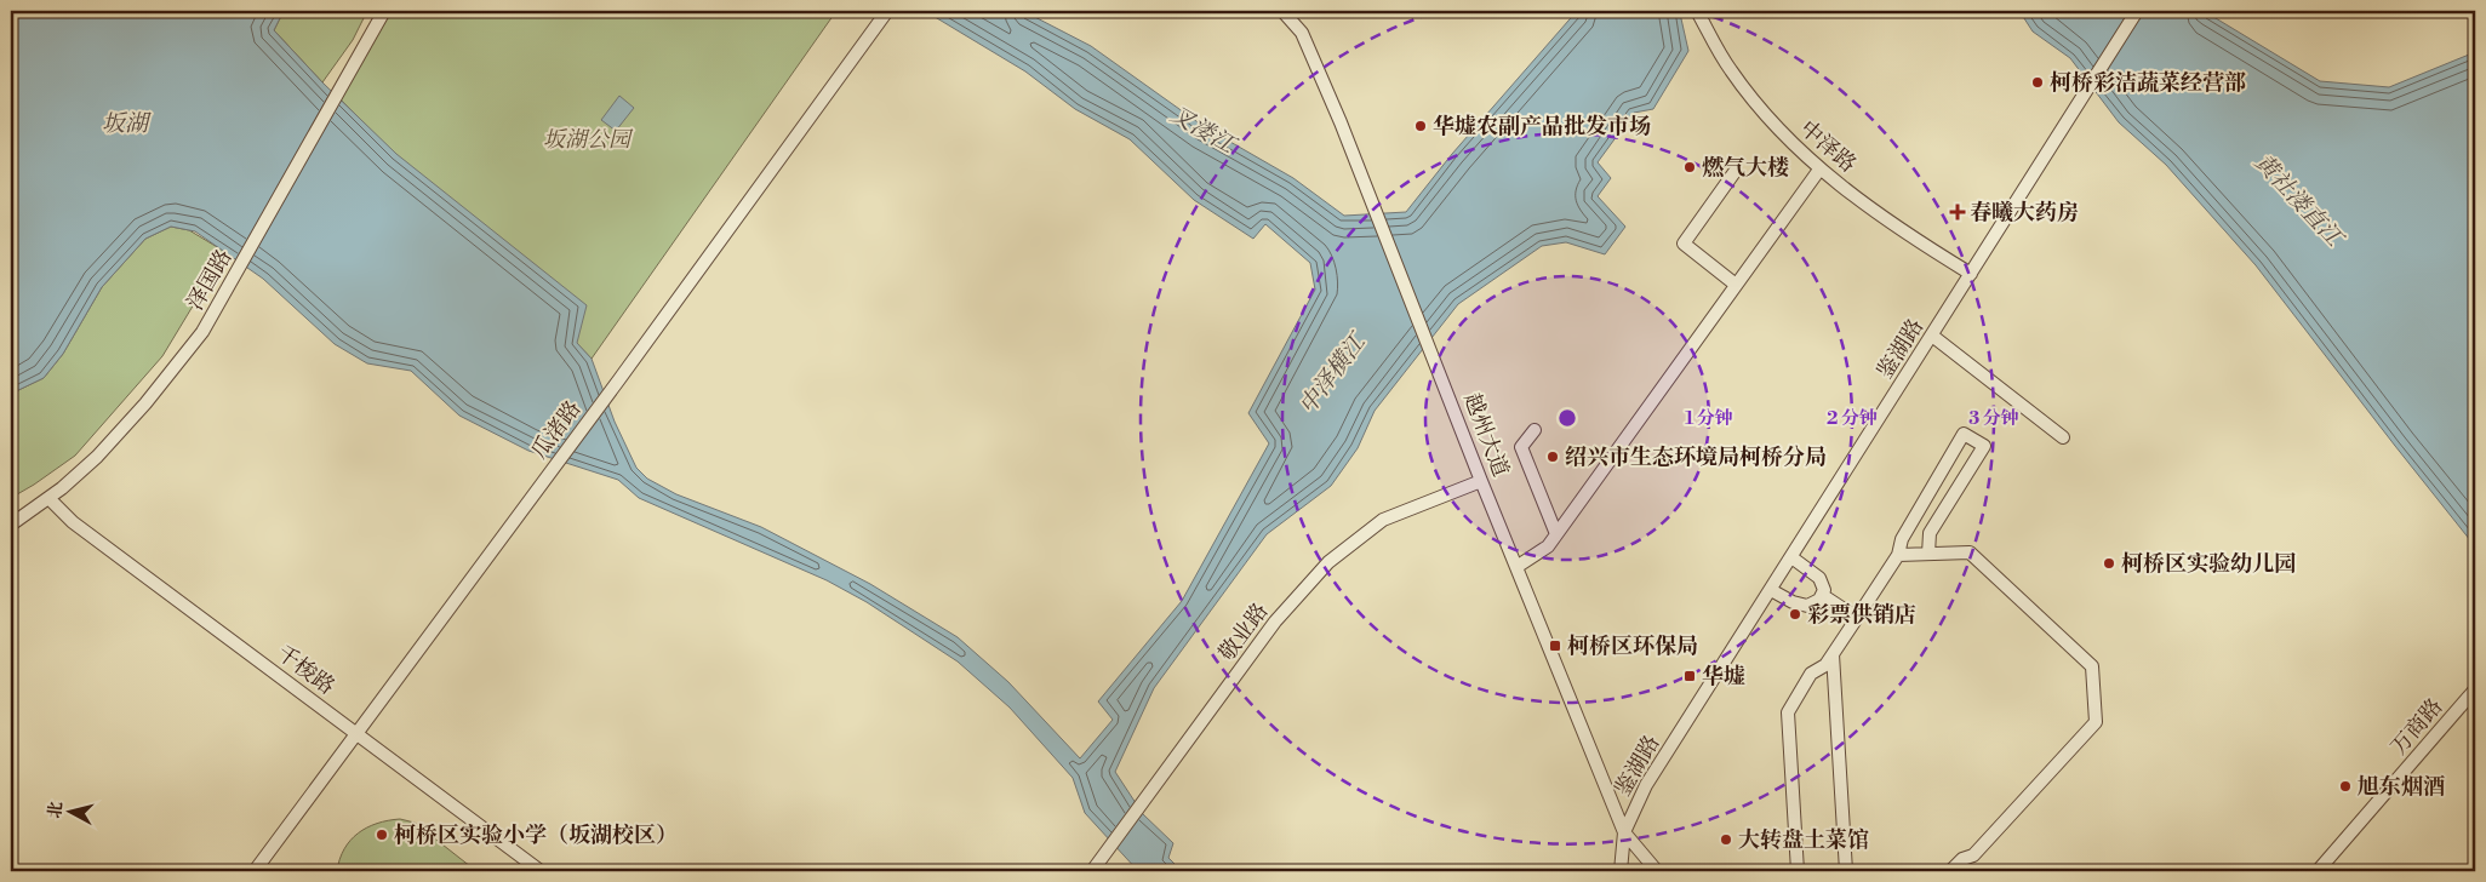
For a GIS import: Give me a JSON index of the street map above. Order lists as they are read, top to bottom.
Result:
{
  "streets": {
    "street": [
      "中泽路",
      "泽国路",
      "鉴湖路",
      "瓜渚路",
      "越州大道",
      "敬业路",
      "千梭路",
      "万商路"
    ]
  },
  "crossings": [
    ["中泽路", "鉴湖路"],
    ["泽国路", "千梭路"],
    ["鉴湖路", "越州大道"],
    ["瓜渚路", "千梭路"],
    ["越州大道", "敬业路"]
  ],
  "water": [
    "坂湖",
    "叉溇江",
    "黄社溇直江",
    "中泽横江"
  ],
  "parks": ["坂湖公园"],
  "places": {
    "other": [
      "柯桥彩洁蔬菜经营部",
      "华墟农副产品批发市场",
      "燃气大楼",
      "绍兴市生态环境局柯桥分局",
      "柯桥区实验幼儿园",
      "彩票供销店",
      "旭东烟酒",
      "柯桥区实验小学（坂湖校区）",
      "大转盘土菜馆"
    ],
    "health": ["春曦大药房"],
    "transit": ["柯桥区环保局", "华墟"]
  },
  "north": "left",
  "rings": ["1 分钟", "2 分钟", "3 分钟"]
}
